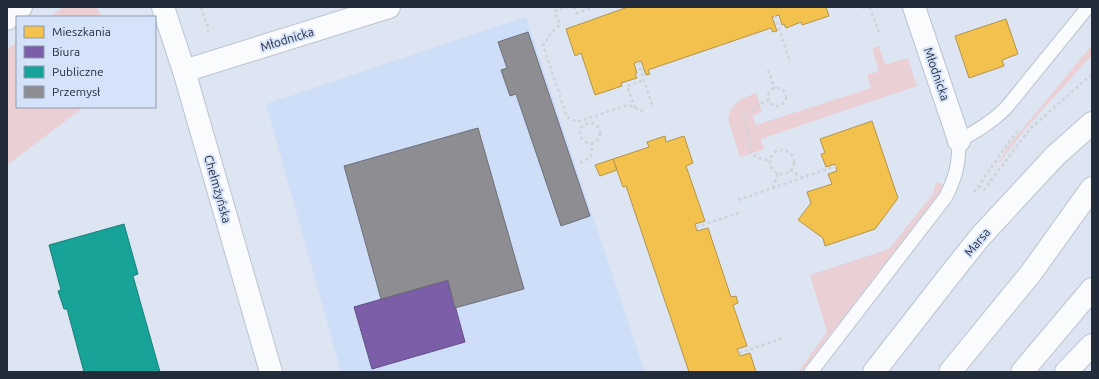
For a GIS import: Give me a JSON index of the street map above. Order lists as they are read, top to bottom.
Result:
{
  "streets": {
    "street": ["Młodnicka", "Chełmżyńska", "Marsa"]
  },
  "crossings": [
    ["Młodnicka", "Chełmżyńska"]
  ],
  "legend": [
    "Mieszkania",
    "Biura",
    "Publiczne",
    "Przemysł"
  ]
}
